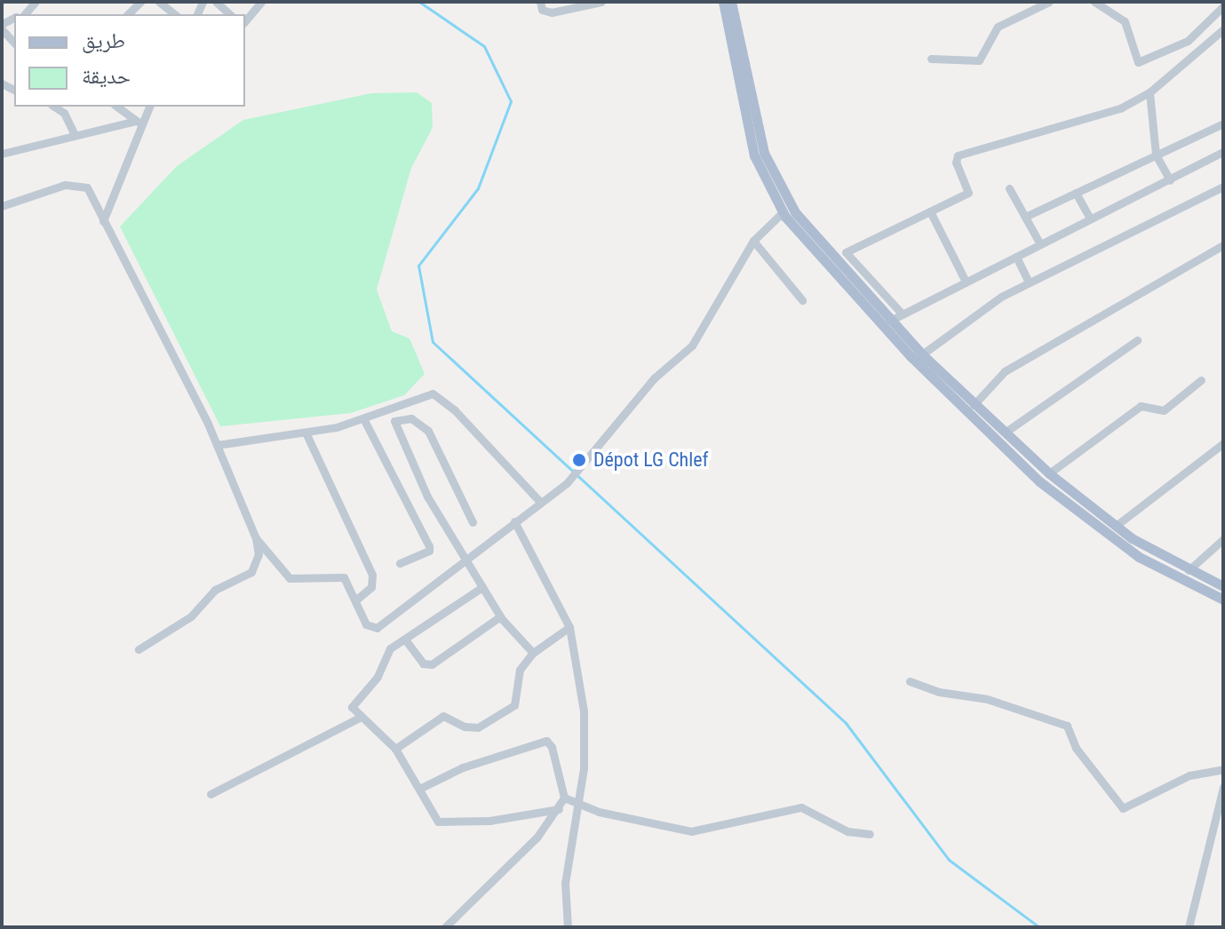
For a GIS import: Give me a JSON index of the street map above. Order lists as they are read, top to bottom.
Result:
{
  "places": ["Dépot LG Chlef"],
  "legend": ["طريق", "حديقة"]
}
